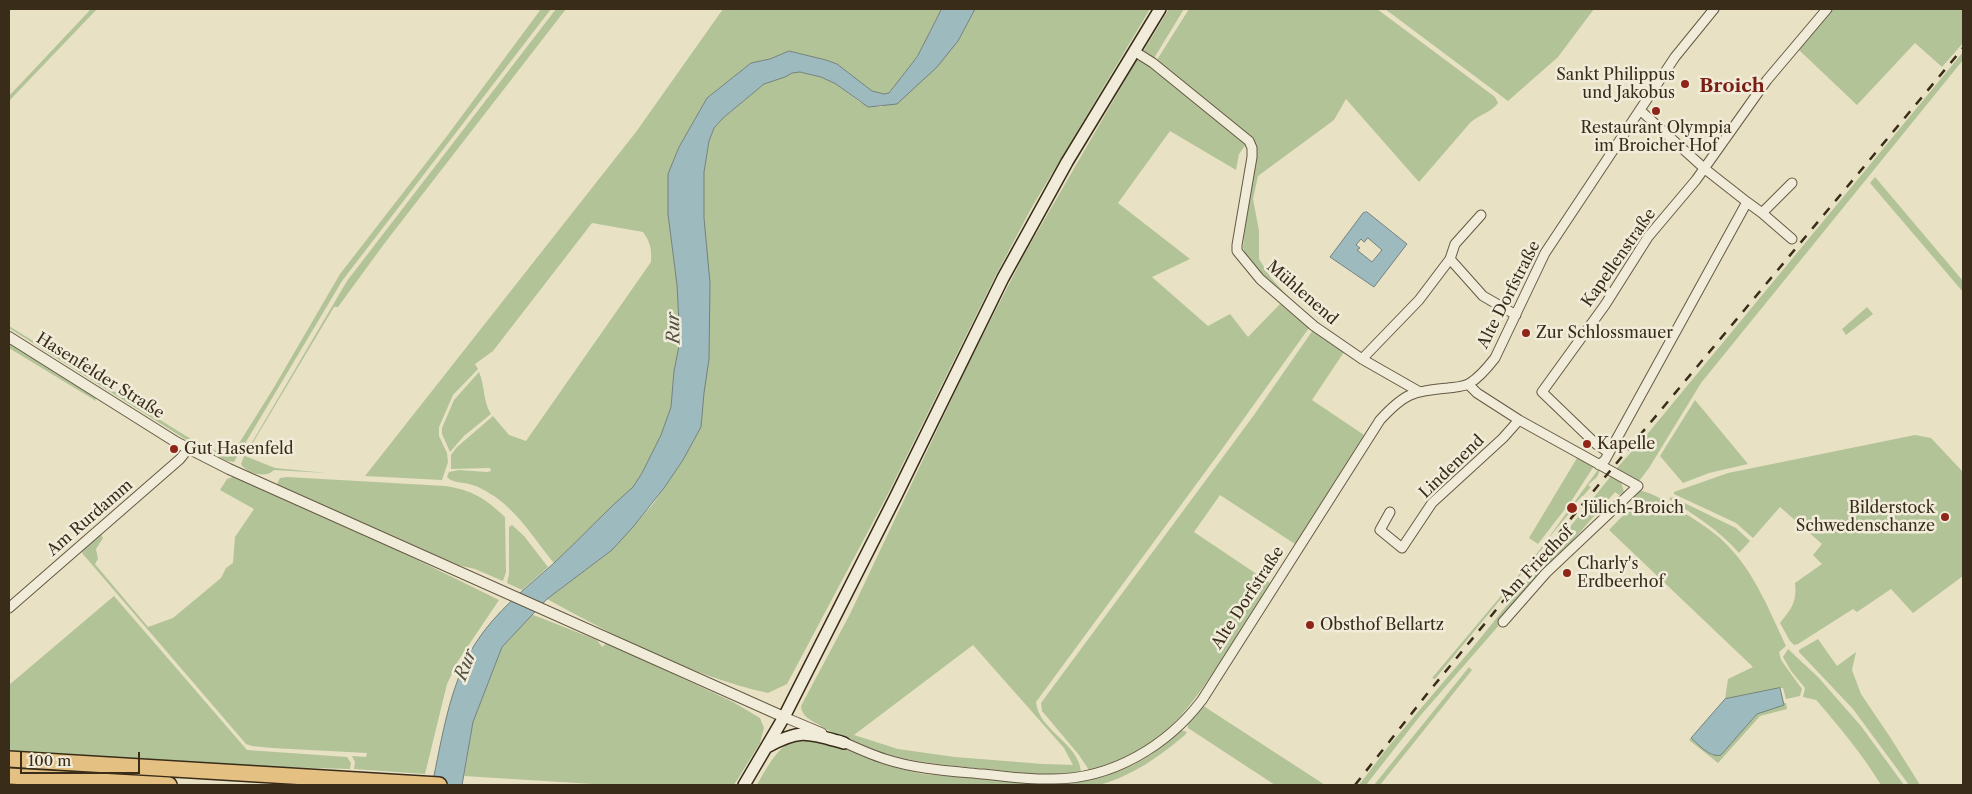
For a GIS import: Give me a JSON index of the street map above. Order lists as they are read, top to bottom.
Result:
{
  "streets": {
    "street": [
      "Kapellenstraße",
      "Mühlenend",
      "Alte Dorfstraße",
      "Hasenfelder Straße",
      "Lindenend",
      "Am Rurdamm",
      "Am Friedhof"
    ]
  },
  "crossings": [
    ["Mühlenend", "Alte Dorfstraße"],
    ["Alte Dorfstraße", "Hasenfelder Straße"],
    ["Hasenfelder Straße", "Am Rurdamm"]
  ],
  "districts": ["Broich"],
  "water": ["Rur"],
  "places": [
    "Sankt Philippus und Jakobus",
    "Restaurant Olympia im Broicher Hof",
    "Zur Schlossmauer",
    "Kapelle",
    "Gut Hasenfeld",
    "Jülich-Broich",
    "Bilderstock Schwedenschanze",
    "Charly's Erdbeerhof",
    "Obsthof Bellartz"
  ],
  "scale_bar": "100 m"
}
